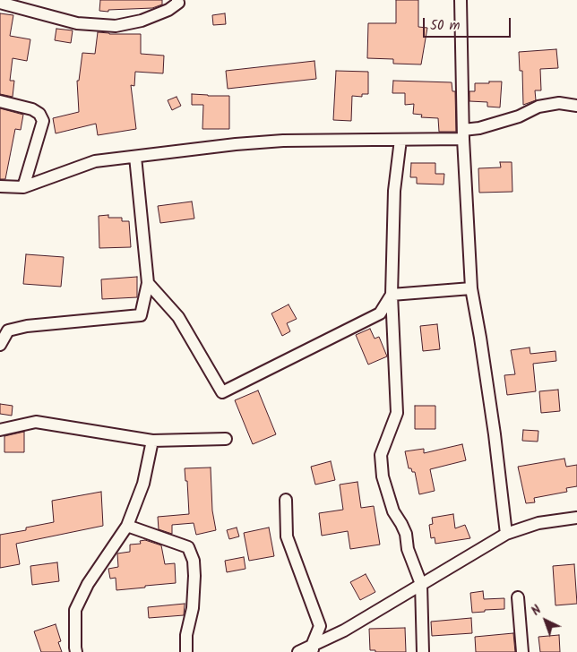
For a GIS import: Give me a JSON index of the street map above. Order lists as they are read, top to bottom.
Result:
{
  "scale_bar": "50 m",
  "north": "top left"
}
